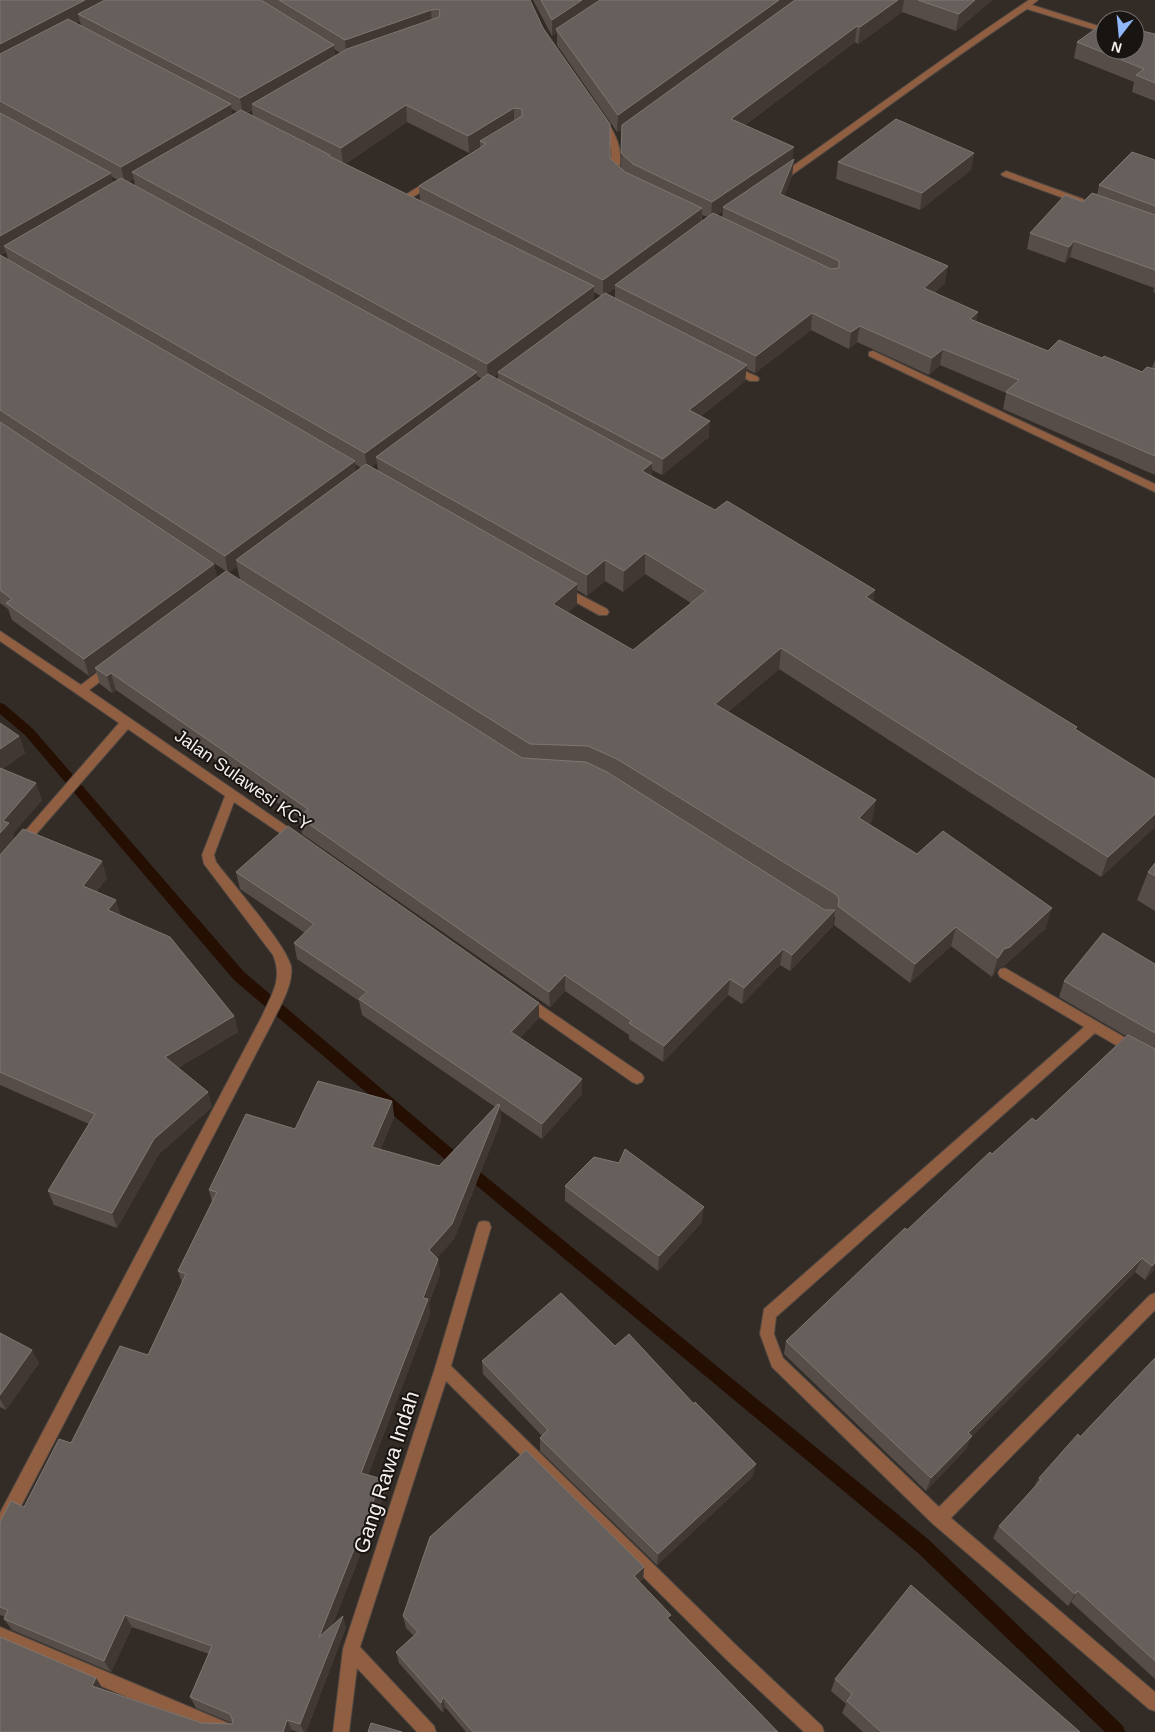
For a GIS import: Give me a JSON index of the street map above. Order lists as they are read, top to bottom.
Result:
{
  "streets": {
    "street": ["Jalan Sulawesi KCY", "Gang Rawa Indah"]
  },
  "north": "bottom"
}
